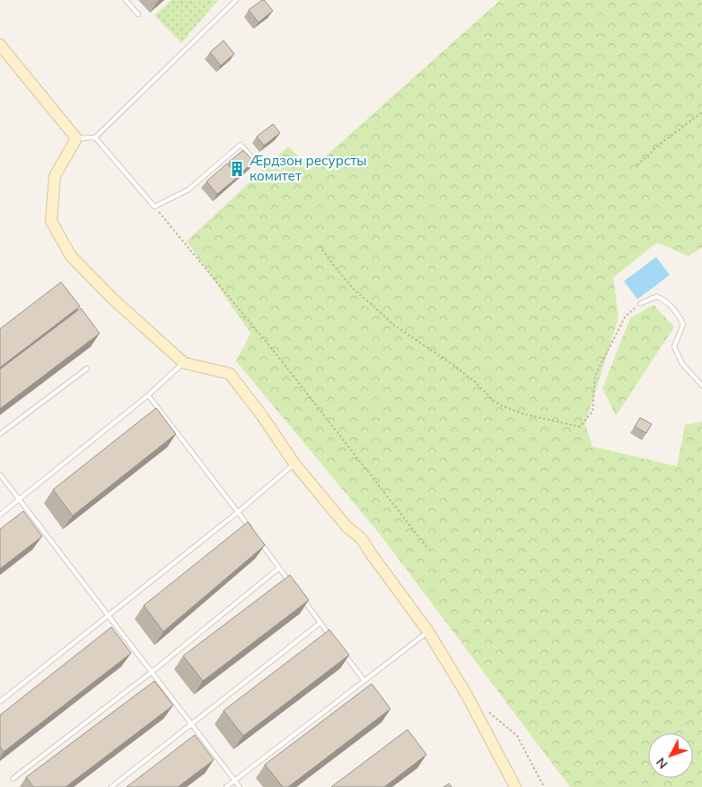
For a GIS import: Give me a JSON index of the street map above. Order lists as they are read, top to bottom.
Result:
{
  "places": {
    "building": ["Æрдзон ресурсты комитет"]
  },
  "north": "bottom left"
}
